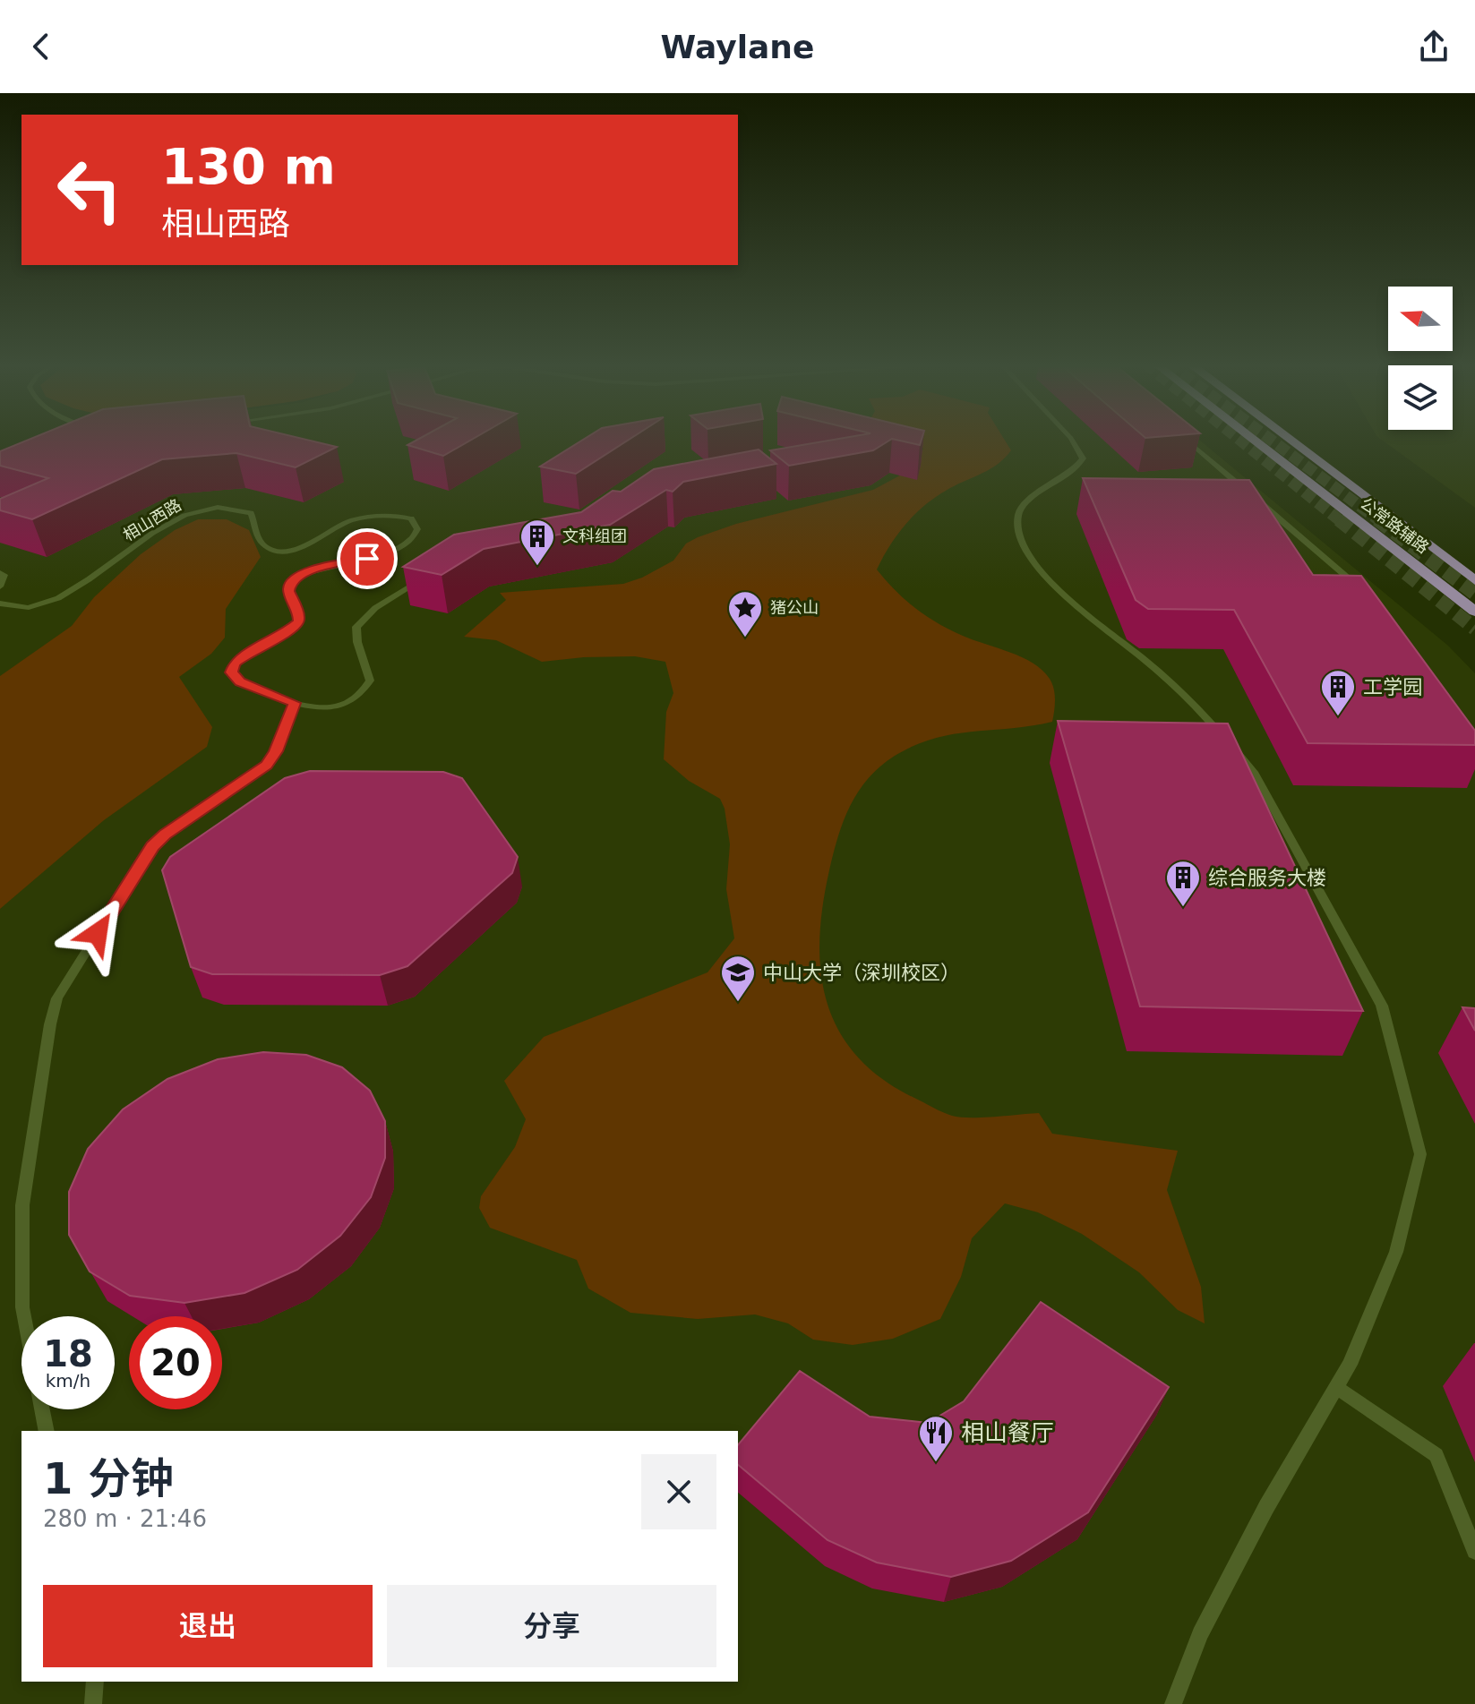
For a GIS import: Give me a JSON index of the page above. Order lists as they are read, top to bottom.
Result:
{
  "streets": {
    "main road": ["公常路辅路"],
    "lane": ["相山西路"]
  },
  "places": {
    "building": ["文科组团", "工学园", "综合服务大楼"],
    "place": ["猪公山"],
    "school or university": ["中山大学（深圳校区）"],
    "restaurant": ["相山餐厅"]
  },
  "north": "left",
  "page": {
    "header": "Waylane",
    "turn": ["130 m", "相山西路"],
    "speed": "18 km/h",
    "limit": "20",
    "heading": ["1 分钟", "280 m · 21:46"],
    "buttons": ["退出", "分享"]
  }
}
